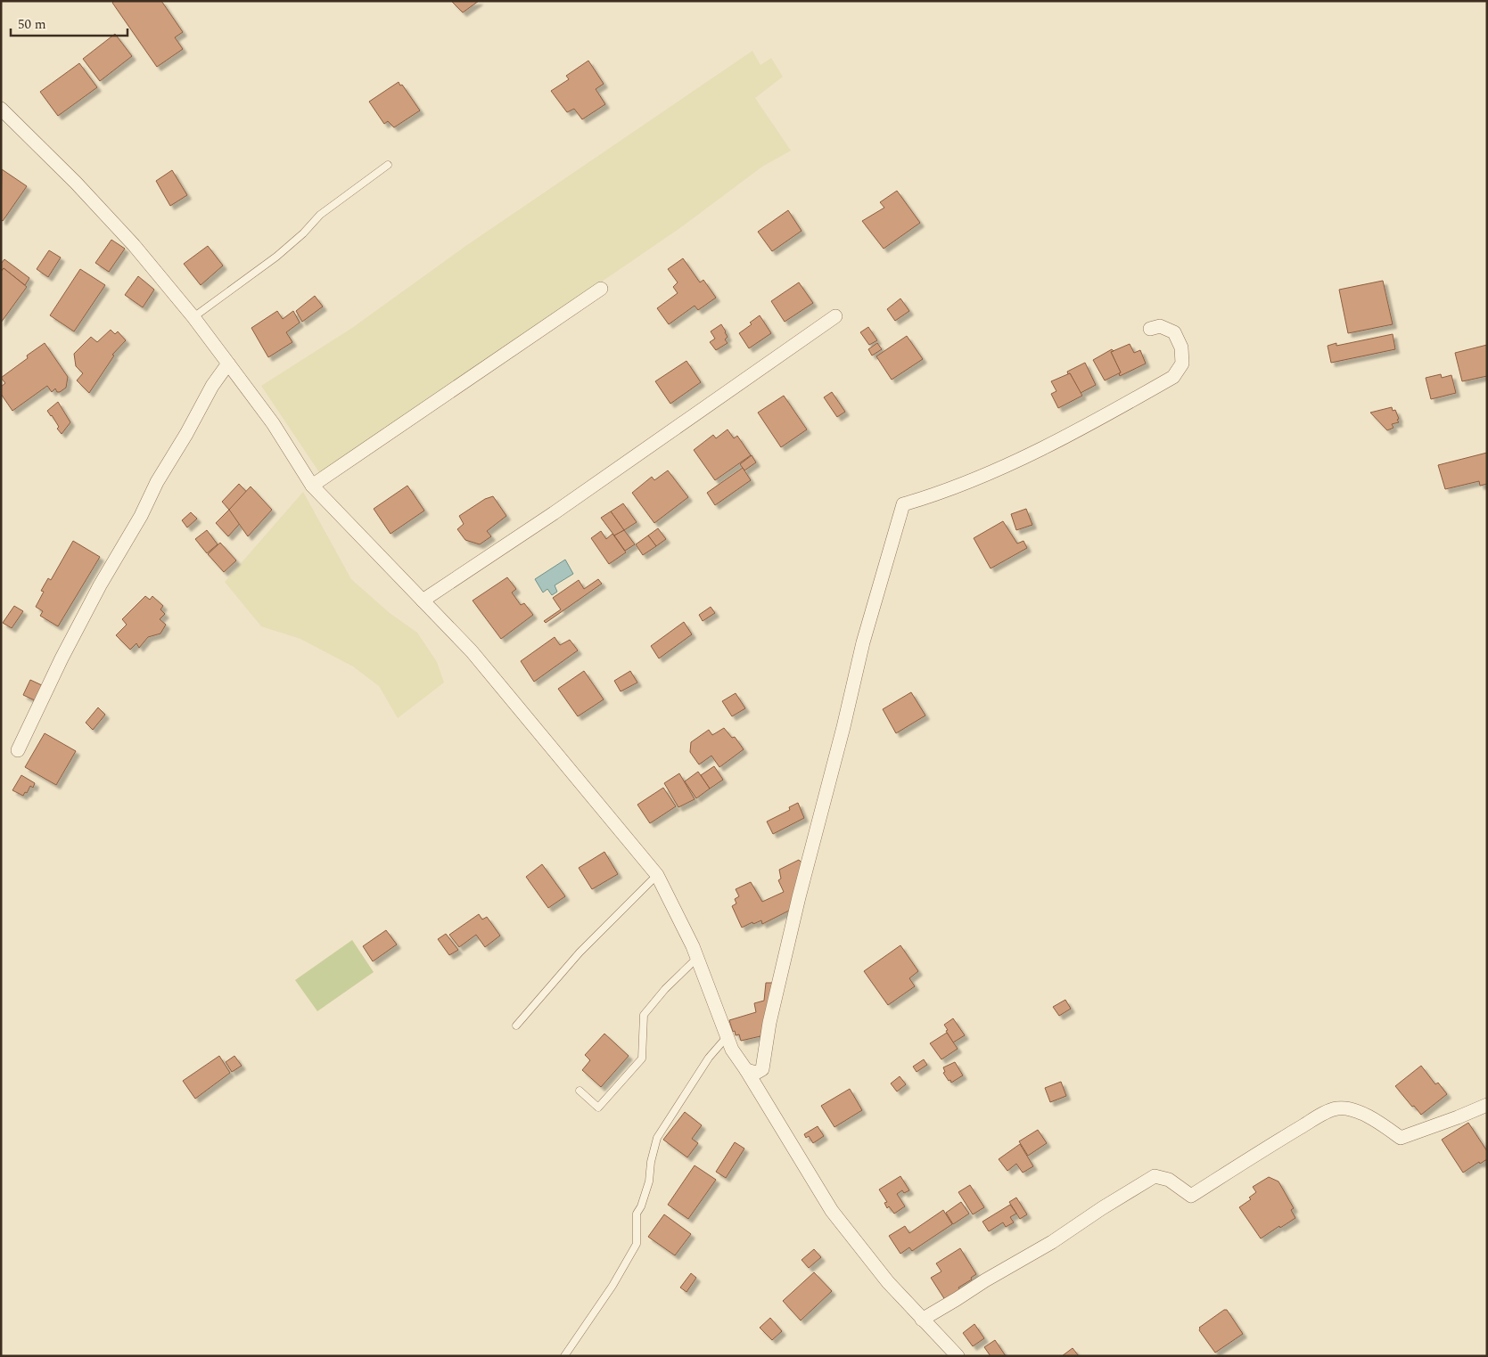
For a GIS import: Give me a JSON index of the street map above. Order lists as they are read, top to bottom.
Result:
{
  "scale_bar": "50 m"
}
